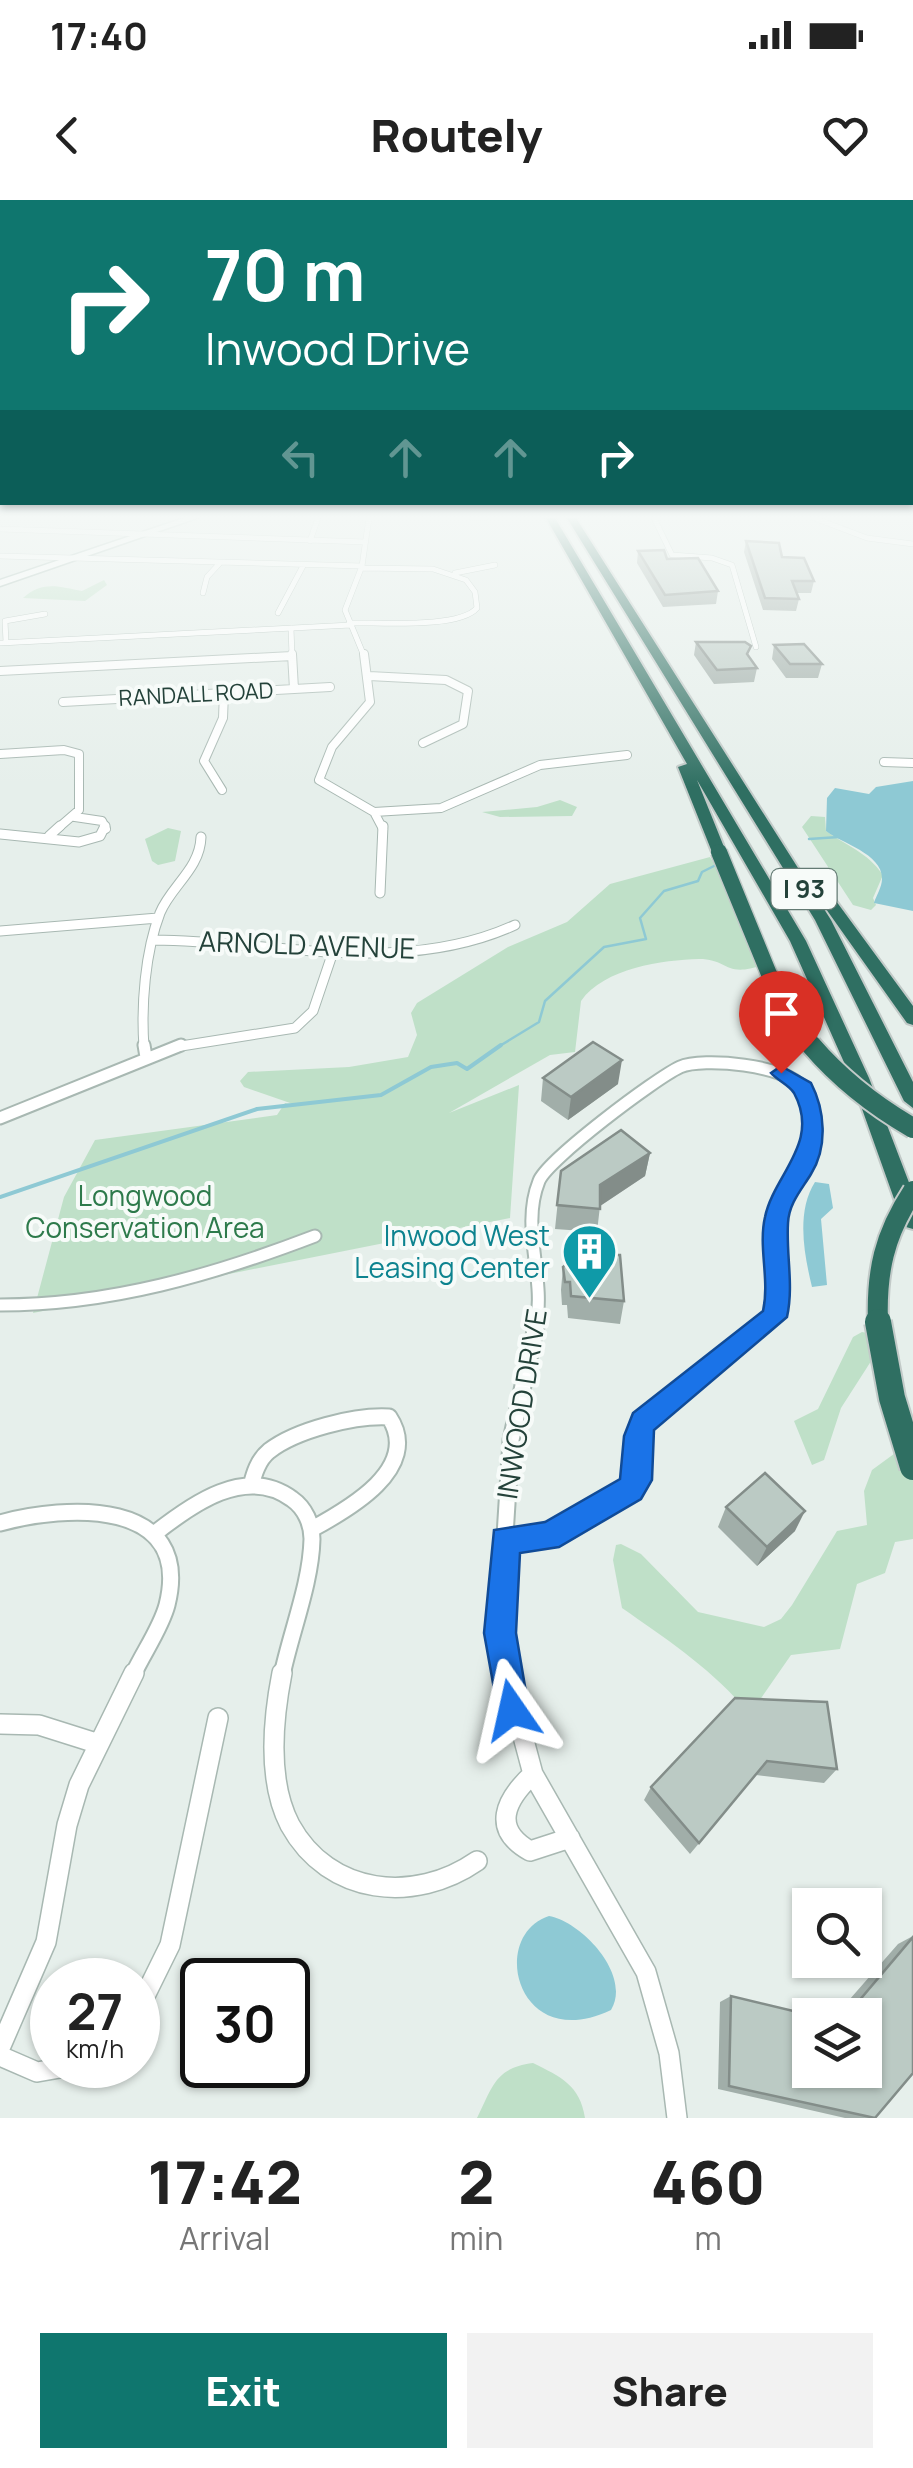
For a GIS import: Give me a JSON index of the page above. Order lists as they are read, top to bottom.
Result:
{
  "streets": {
    "highway": ["I 93"],
    "street": ["RANDALL ROAD", "ARNOLD AVENUE", "INWOOD DRIVE"]
  },
  "parks": ["Longwood Conservation Area"],
  "places": {
    "building": ["Inwood West Leasing Center"]
  },
  "page": {
    "status": "17:40",
    "header": "Routely",
    "turn": ["70 m", "Inwood Drive"],
    "speed": "27 km/h",
    "limit": "30",
    "eta": [
      "17:42",
      "Arrival",
      "2",
      "min",
      "460",
      "m"
    ],
    "buttons": ["Exit", "Share"]
  }
}
